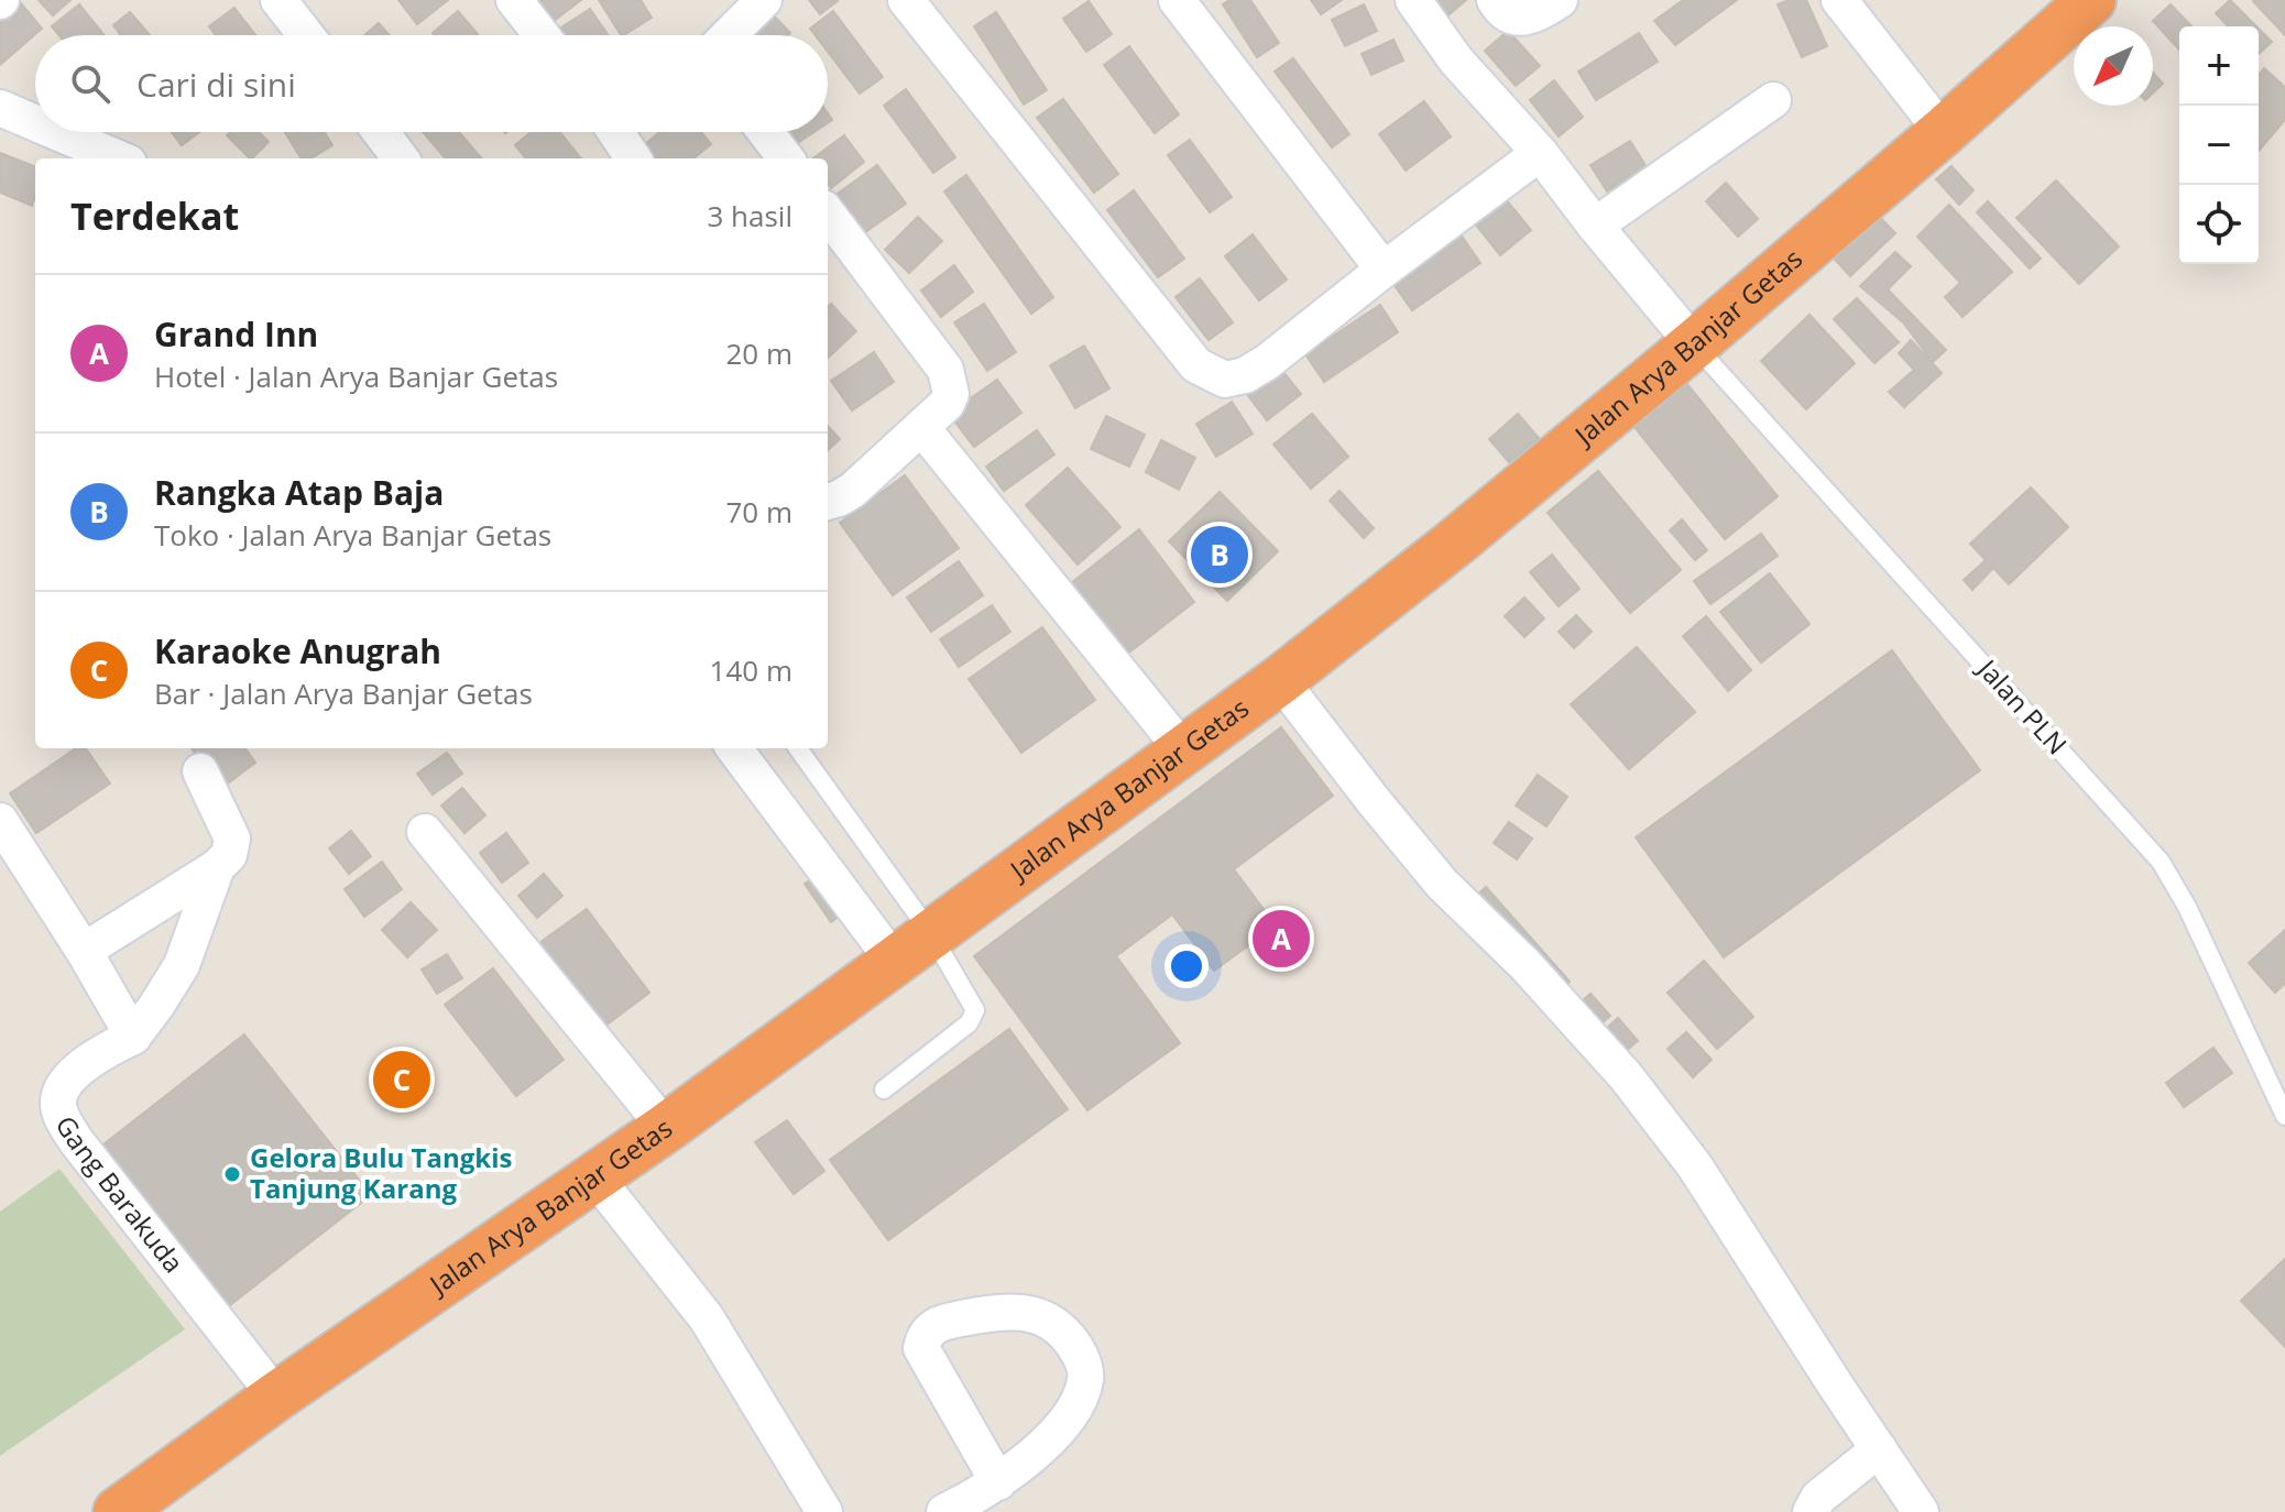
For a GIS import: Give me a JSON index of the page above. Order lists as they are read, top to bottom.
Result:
{
  "streets": {
    "highway": ["Jalan Arya Banjar Getas"],
    "street": ["Gang Barakuda"],
    "lane": ["Jalan PLN"]
  },
  "crossings": [
    ["Jalan Arya Banjar Getas", "Jalan PLN"],
    ["Jalan Arya Banjar Getas", "Gang Barakuda"]
  ],
  "places": ["Gelora Bulu Tangkis Tanjung Karang"],
  "north": "bottom left",
  "page": {
    "map_buttons": ["+", "−"],
    "search": "Cari di sini",
    "heading": ["Terdekat", "3 hasil"],
    "list": [
      {
        "mark": "A",
        "name": "Grand Inn",
        "note": "Hotel · Jalan Arya Banjar Getas",
        "value": "20 m"
      },
      {
        "mark": "B",
        "name": "Rangka Atap Baja",
        "note": "Toko · Jalan Arya Banjar Getas",
        "value": "70 m"
      },
      {
        "mark": "C",
        "name": "Karaoke Anugrah",
        "note": "Bar · Jalan Arya Banjar Getas",
        "value": "140 m"
      }
    ],
    "pins": ["B", "A", "C"]
  }
}
